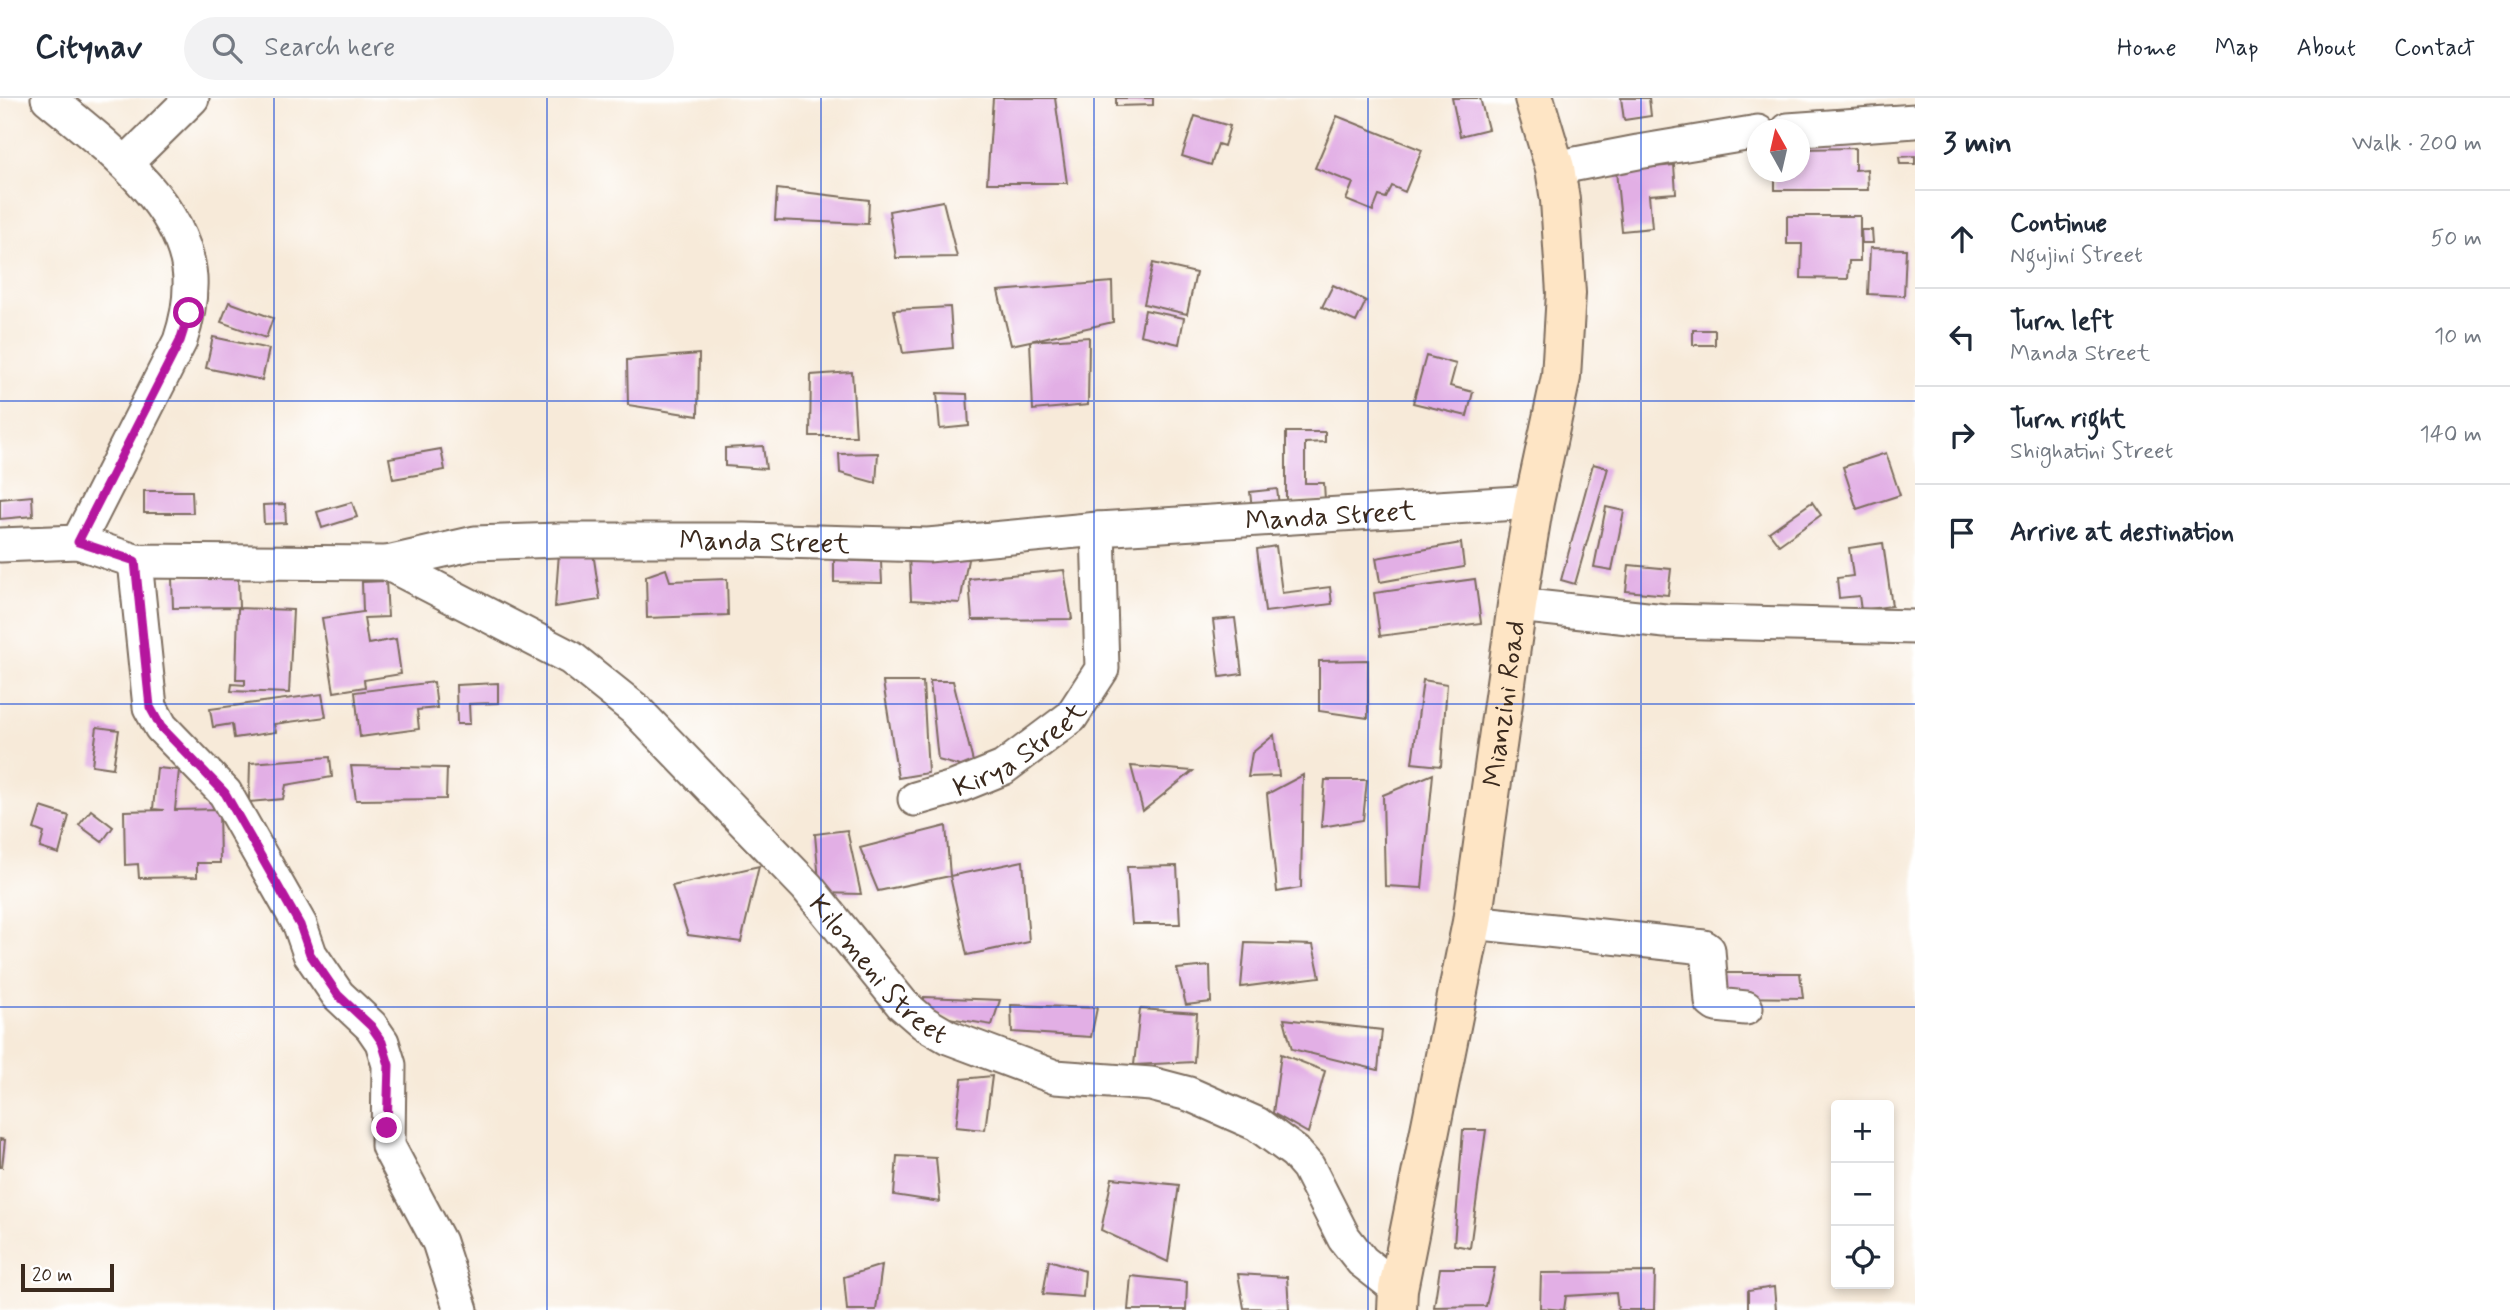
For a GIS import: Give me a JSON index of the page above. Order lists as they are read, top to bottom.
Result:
{
  "streets": {
    "street": [
      "Manda Street",
      "Mianzini Road",
      "Kirya Street",
      "Kilomeni Street"
    ]
  },
  "crossings": [
    ["Manda Street", "Mianzini Road"],
    ["Manda Street", "Kirya Street"],
    ["Manda Street", "Kilomeni Street"],
    ["Mianzini Road", "Kilomeni Street"]
  ],
  "scale_bar": "20 m",
  "north": "top",
  "page": {
    "header": "Citynav",
    "search": "Search here",
    "nav": [
      "Home",
      "Map",
      "About",
      "Contact"
    ],
    "heading": ["3 min", "Walk · 200 m"],
    "list": [
      ["Continue", "Ngujini Street", "50 m"],
      ["Turn left", "Manda Street", "10 m"],
      ["Turn right", "Shighatini Street", "140 m"],
      "Arrive at destination"
    ],
    "map_buttons": ["+", "−"],
    "scale": "20 m"
  }
}
